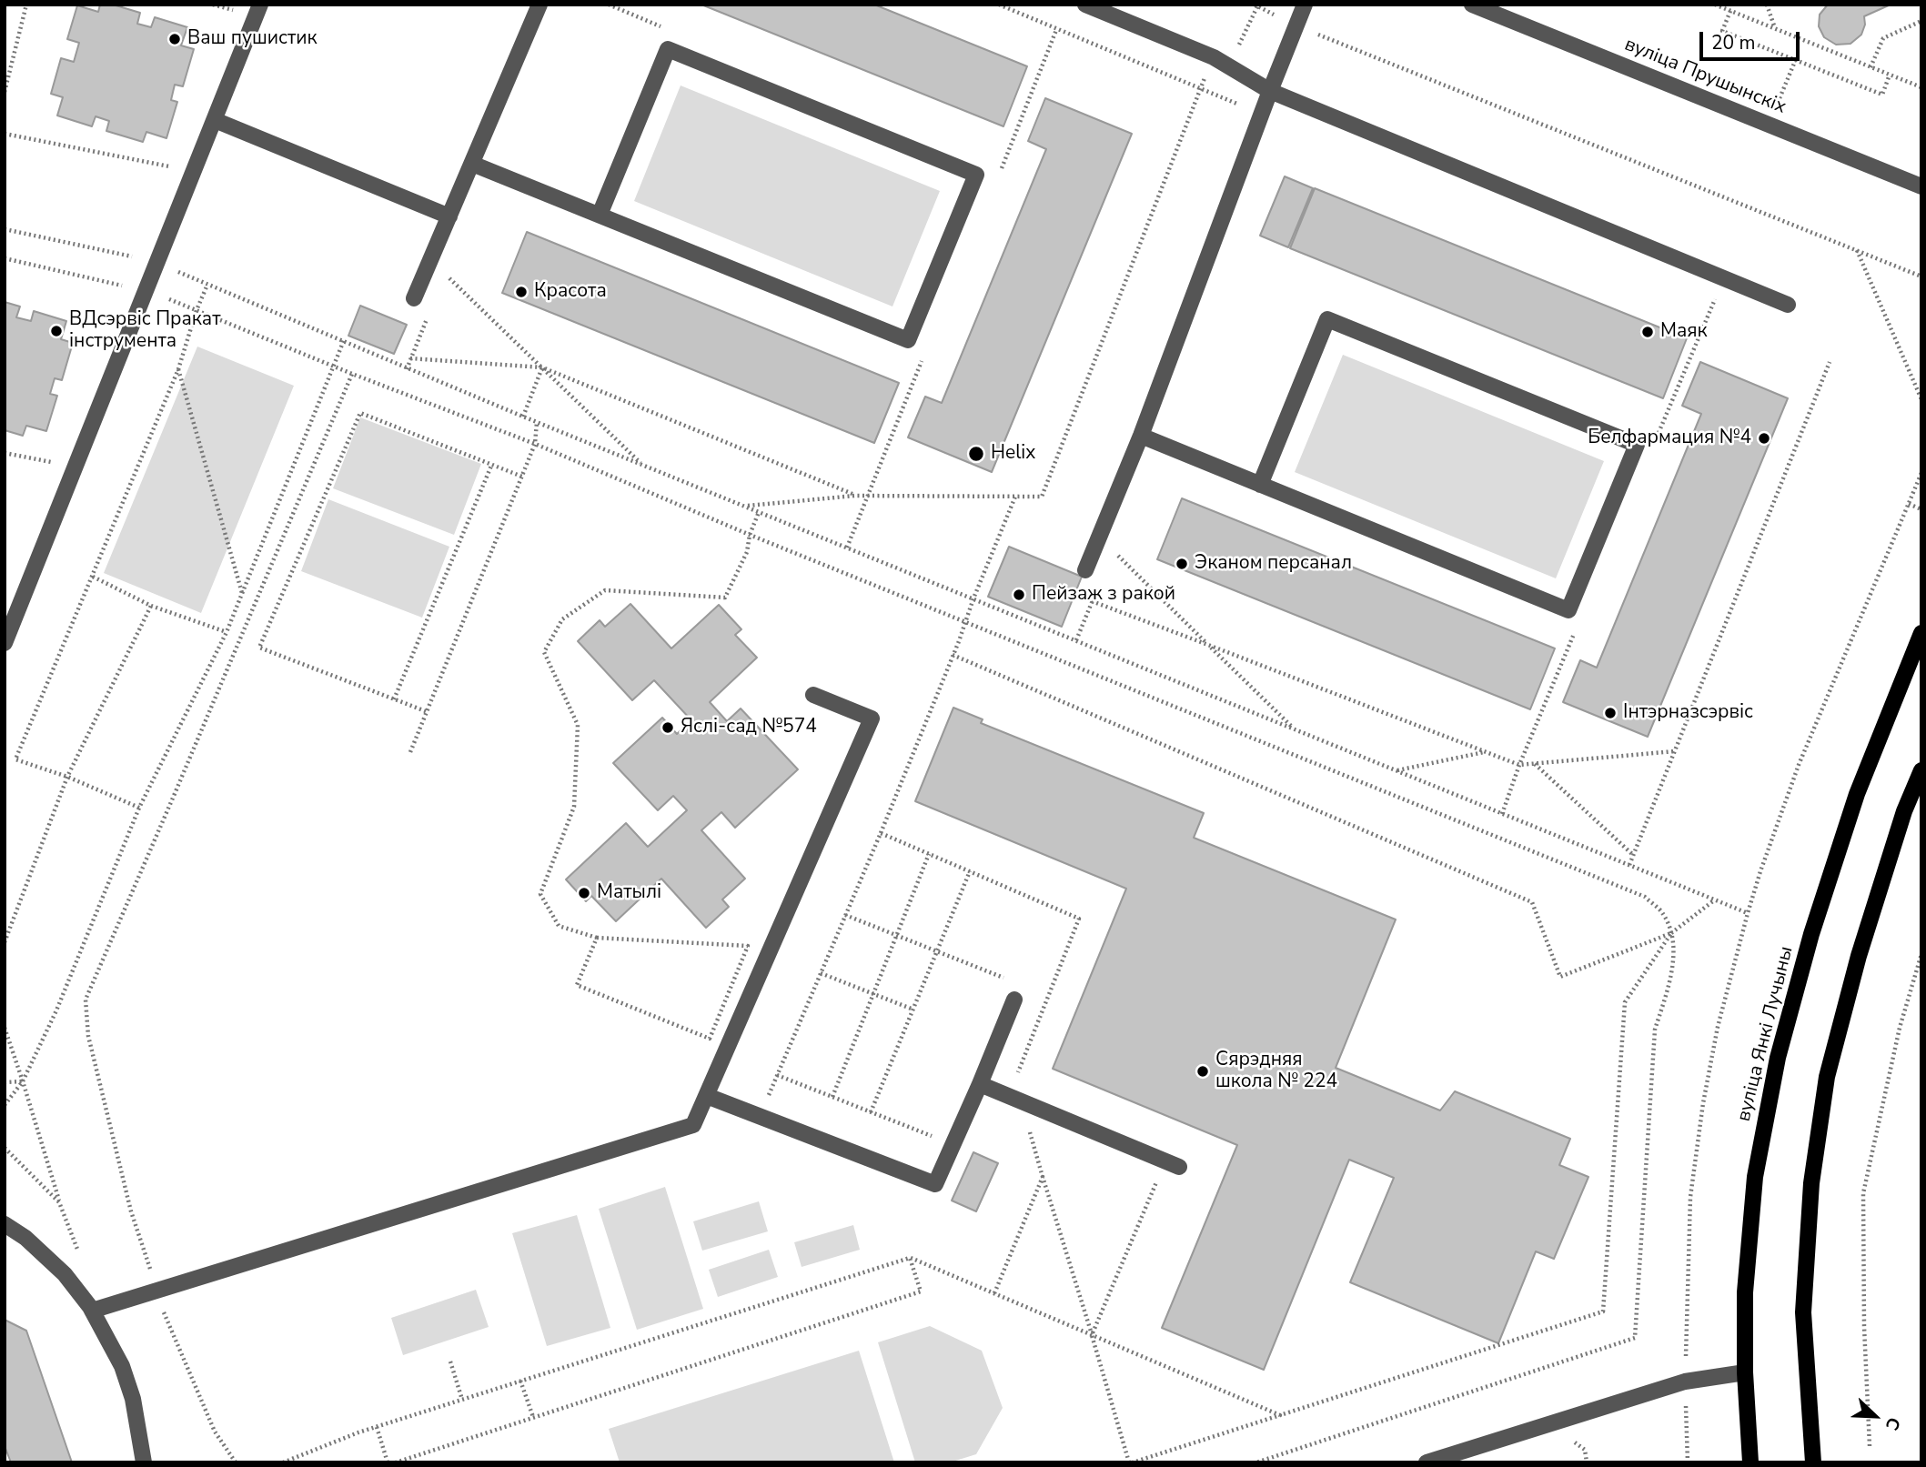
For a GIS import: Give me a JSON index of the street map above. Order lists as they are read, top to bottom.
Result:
{
  "streets": {
    "main road": ["вуліца Янкі Лучыны"],
    "street": ["вуліца Прушынскіх"]
  },
  "places": [
    "Ваш пушистик",
    "Красота",
    "ВДсэрвіс Пракат інструмента",
    "Маяк",
    "Белфармация №4",
    "Helix",
    "Эканом персанал",
    "Пейзаж з ракой",
    "Інтэрназсэрвіс",
    "Яслі-сад №574",
    "Матылі",
    "Сярэдняя школа № 224"
  ],
  "scale_bar": "20 m",
  "north": "bottom right"
}
